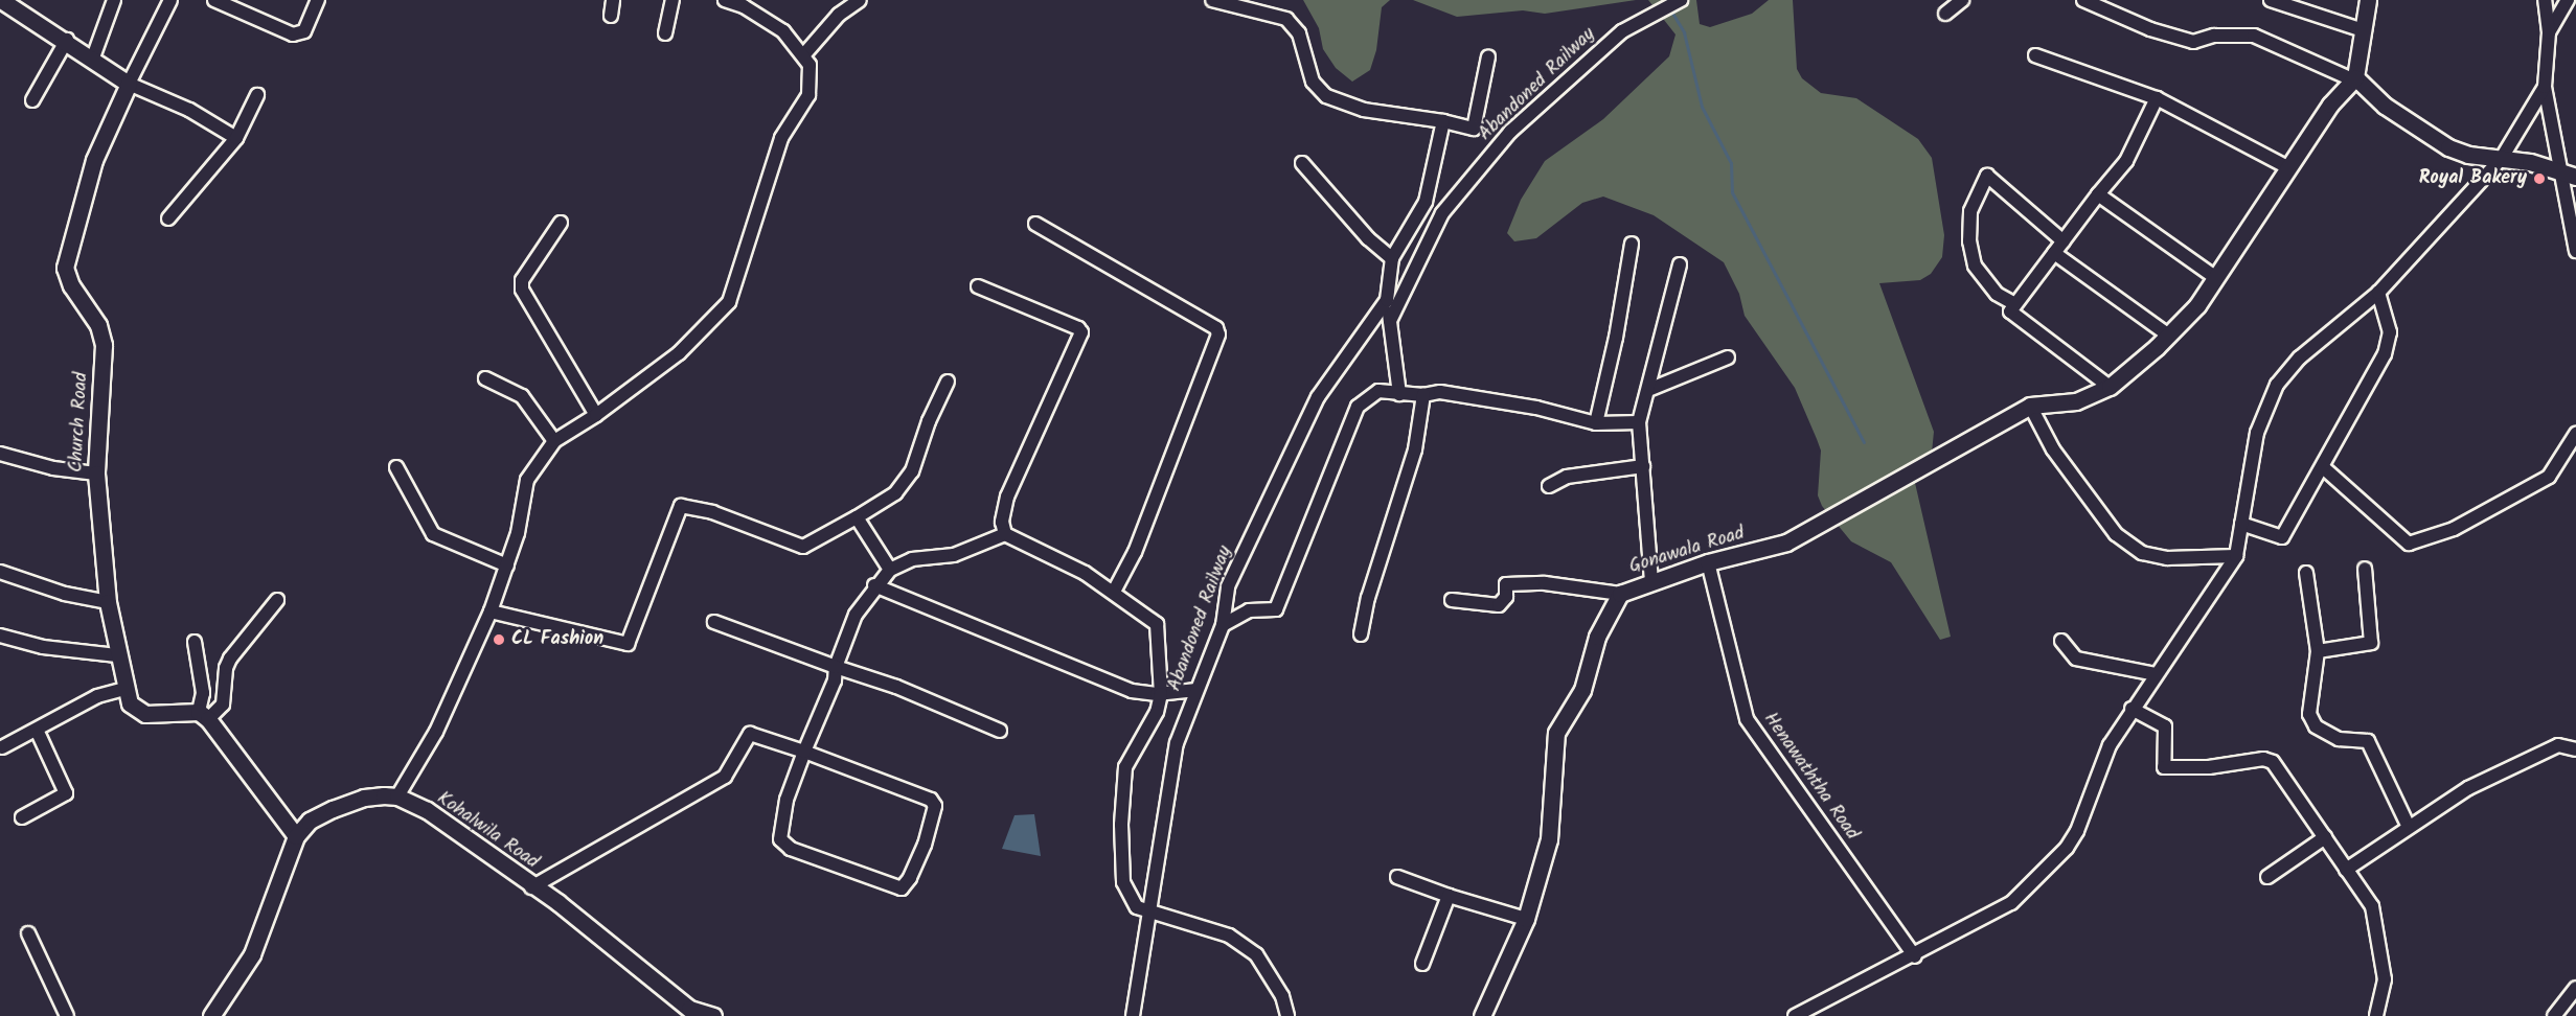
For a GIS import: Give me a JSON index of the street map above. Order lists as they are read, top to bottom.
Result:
{
  "streets": {
    "street": [
      "Abandoned Railway",
      "Church Road",
      "Gonawala Road",
      "Henawaththa Road",
      "Kohalwila Road"
    ]
  },
  "crossings": [
    ["Gonawala Road", "Henawaththa Road"]
  ],
  "places": ["Royal Bakery", "CL Fashion"]
}
